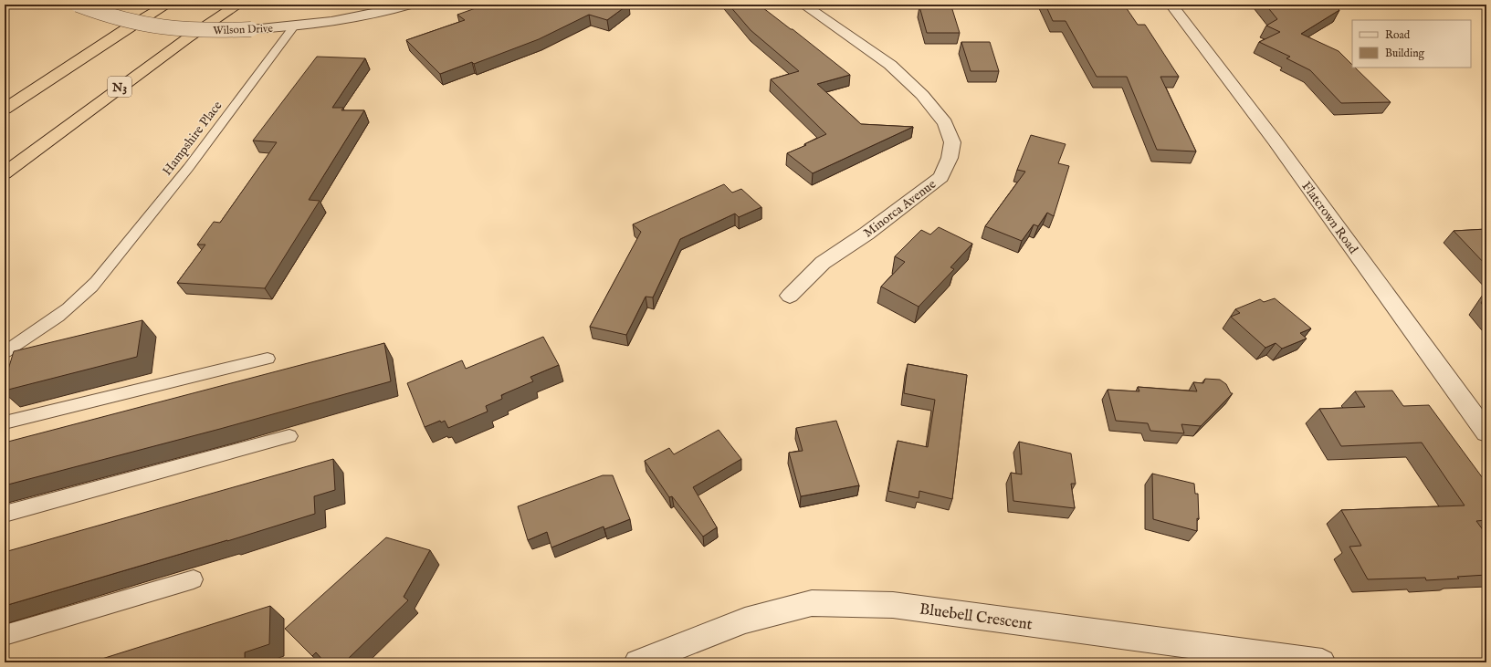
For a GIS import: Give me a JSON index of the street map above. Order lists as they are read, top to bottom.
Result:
{
  "streets": {
    "highway": ["N3"],
    "street": [
      "Wilson Drive",
      "Minorca Avenue",
      "Flatcrown Road",
      "Bluebell Crescent"
    ],
    "lane": ["Hampshire Place"]
  },
  "crossings": [
    ["Wilson Drive", "Hampshire Place"]
  ],
  "legend": ["Road", "Building"]
}
